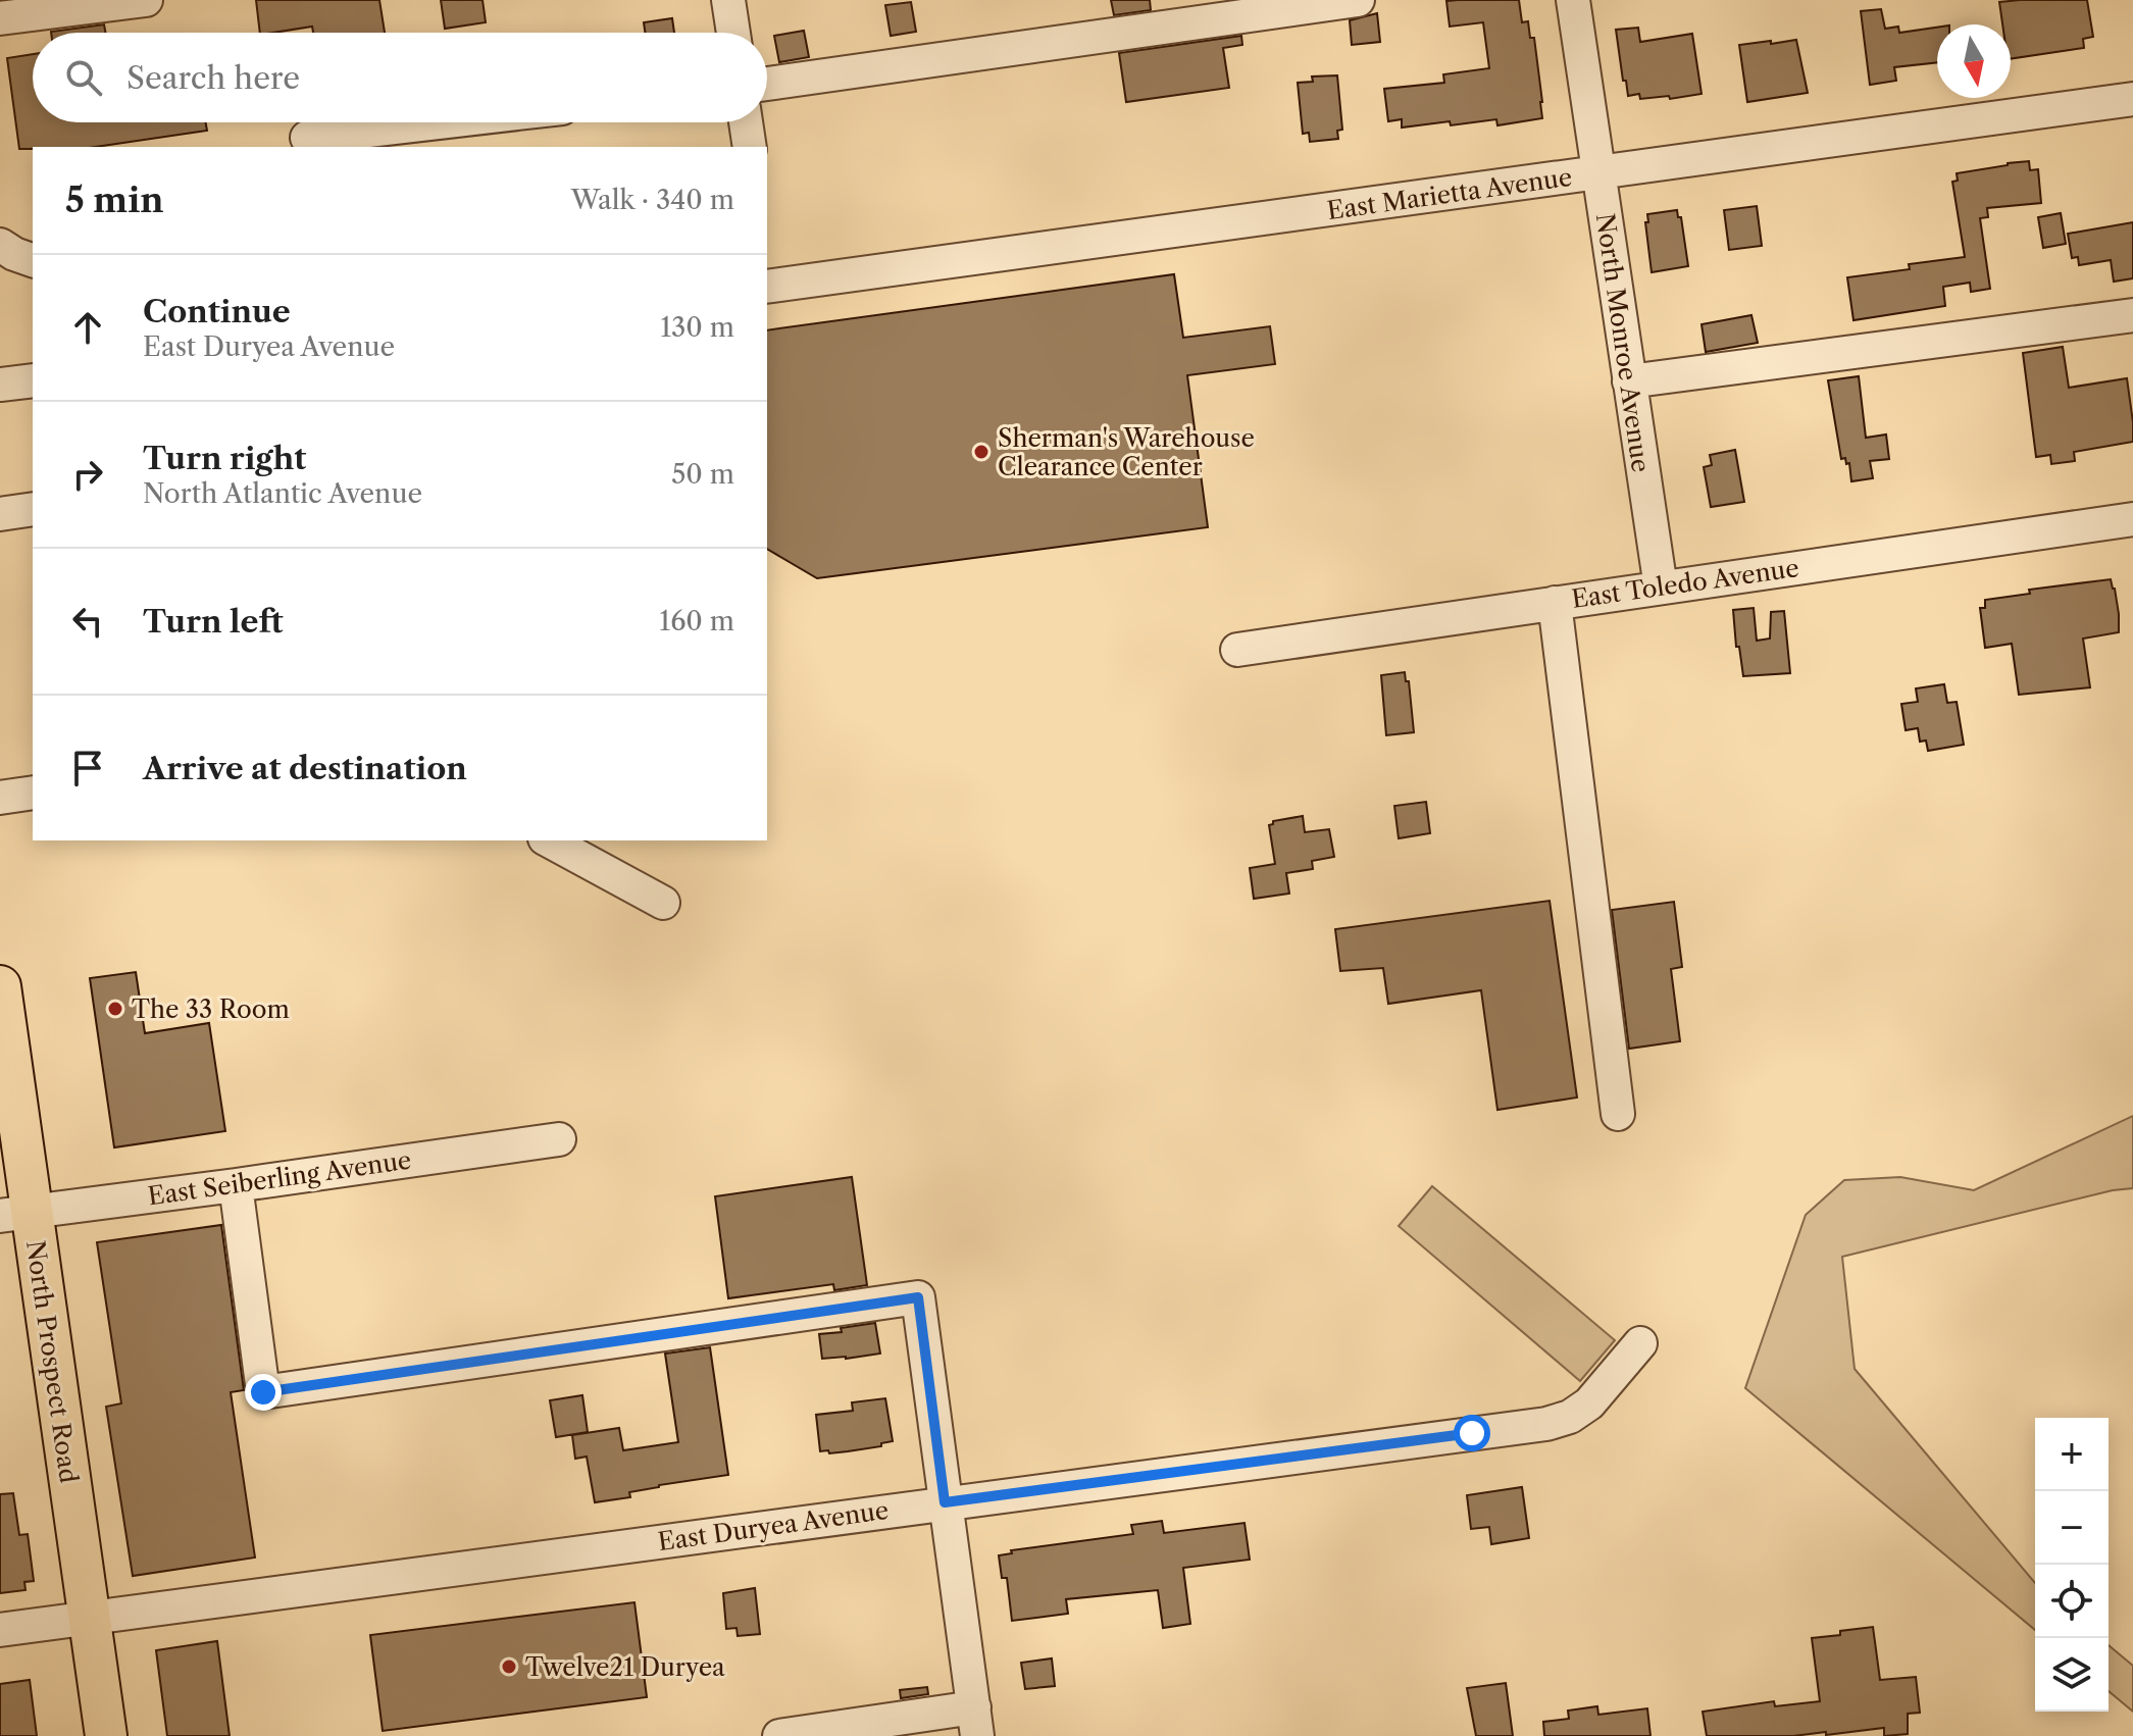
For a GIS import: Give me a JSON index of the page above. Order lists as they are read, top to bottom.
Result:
{
  "streets": {
    "main road": ["North Prospect Road"],
    "street": [
      "East Marietta Avenue",
      "North Monroe Avenue",
      "East Toledo Avenue",
      "East Seiberling Avenue",
      "East Duryea Avenue"
    ]
  },
  "crossings": [
    ["East Marietta Avenue", "North Monroe Avenue"],
    ["North Monroe Avenue", "East Toledo Avenue"],
    ["East Seiberling Avenue", "North Prospect Road"],
    ["North Prospect Road", "East Duryea Avenue"]
  ],
  "places": ["Sherman's Warehouse Clearance Center", "The 33 Room", "Twelve21 Duryea"],
  "north": "bottom",
  "page": {
    "search": "Search here",
    "heading": ["5 min", "Walk · 340 m"],
    "list": [
      ["Continue", "East Duryea Avenue", "130 m"],
      ["Turn right", "North Atlantic Avenue", "50 m"],
      ["Turn left", "160 m"],
      "Arrive at destination"
    ],
    "map_buttons": ["+", "−"]
  }
}
